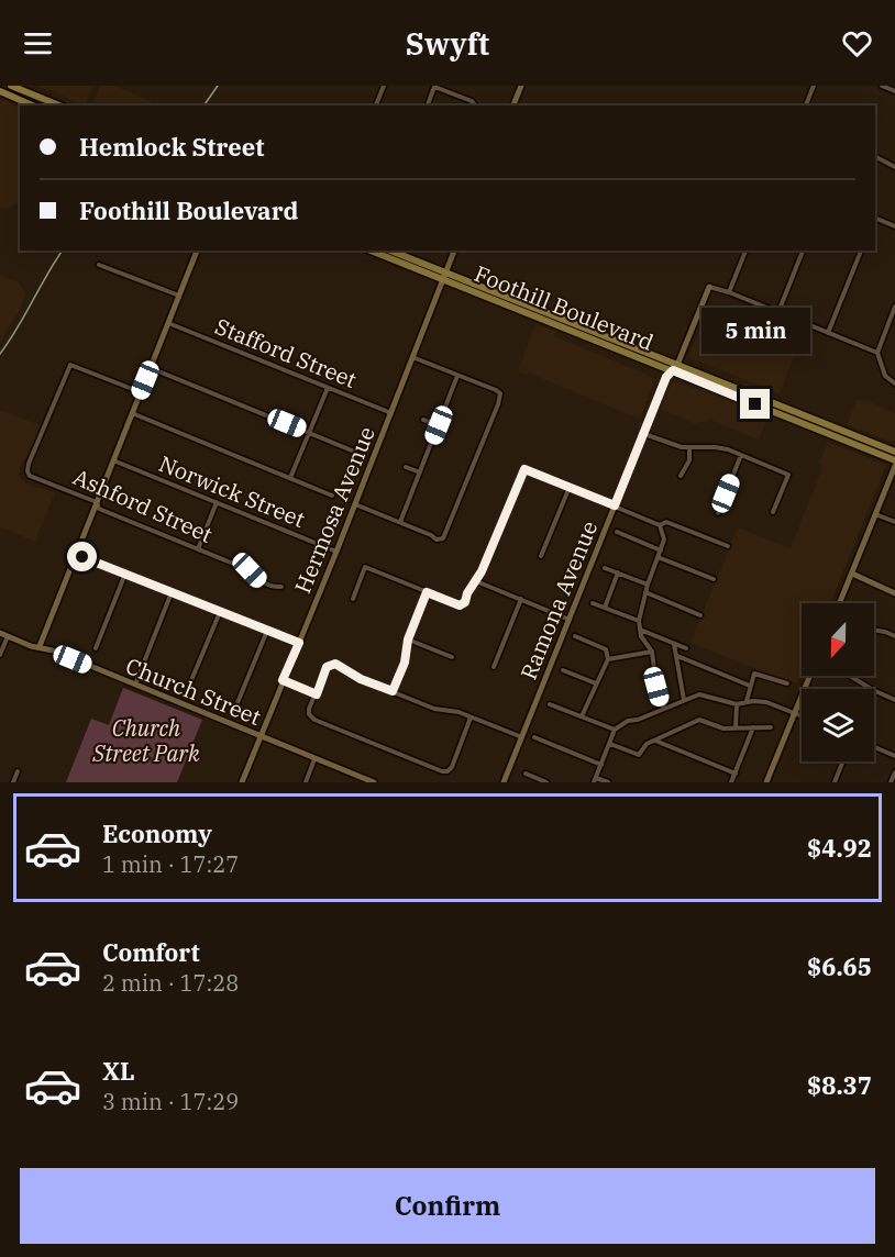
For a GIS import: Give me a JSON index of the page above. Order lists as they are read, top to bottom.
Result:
{
  "streets": {
    "main road": ["Foothill Boulevard"],
    "street": [
      "Stafford Street",
      "Norwick Street",
      "Ashford Street",
      "Hermosa Avenue",
      "Ramona Avenue",
      "Church Street"
    ]
  },
  "crossings": [
    ["Foothill Boulevard", "Hermosa Avenue"],
    ["Foothill Boulevard", "Ramona Avenue"],
    ["Stafford Street", "Hermosa Avenue"],
    ["Norwick Street", "Hermosa Avenue"],
    ["Hermosa Avenue", "Church Street"]
  ],
  "parks": ["Church Street Park"],
  "north": "bottom",
  "page": {
    "header": "Swyft",
    "banner": ["Hemlock Street", "Foothill Boulevard"],
    "bubble": "5 min",
    "list": [
      {
        "name": "Economy",
        "note": "1 min · 17:27",
        "value": "$4.92"
      },
      {
        "name": "Comfort",
        "note": "2 min · 17:28",
        "value": "$6.65"
      },
      {
        "name": "XL",
        "note": "3 min · 17:29",
        "value": "$8.37"
      }
    ],
    "buttons": "Confirm"
  }
}
